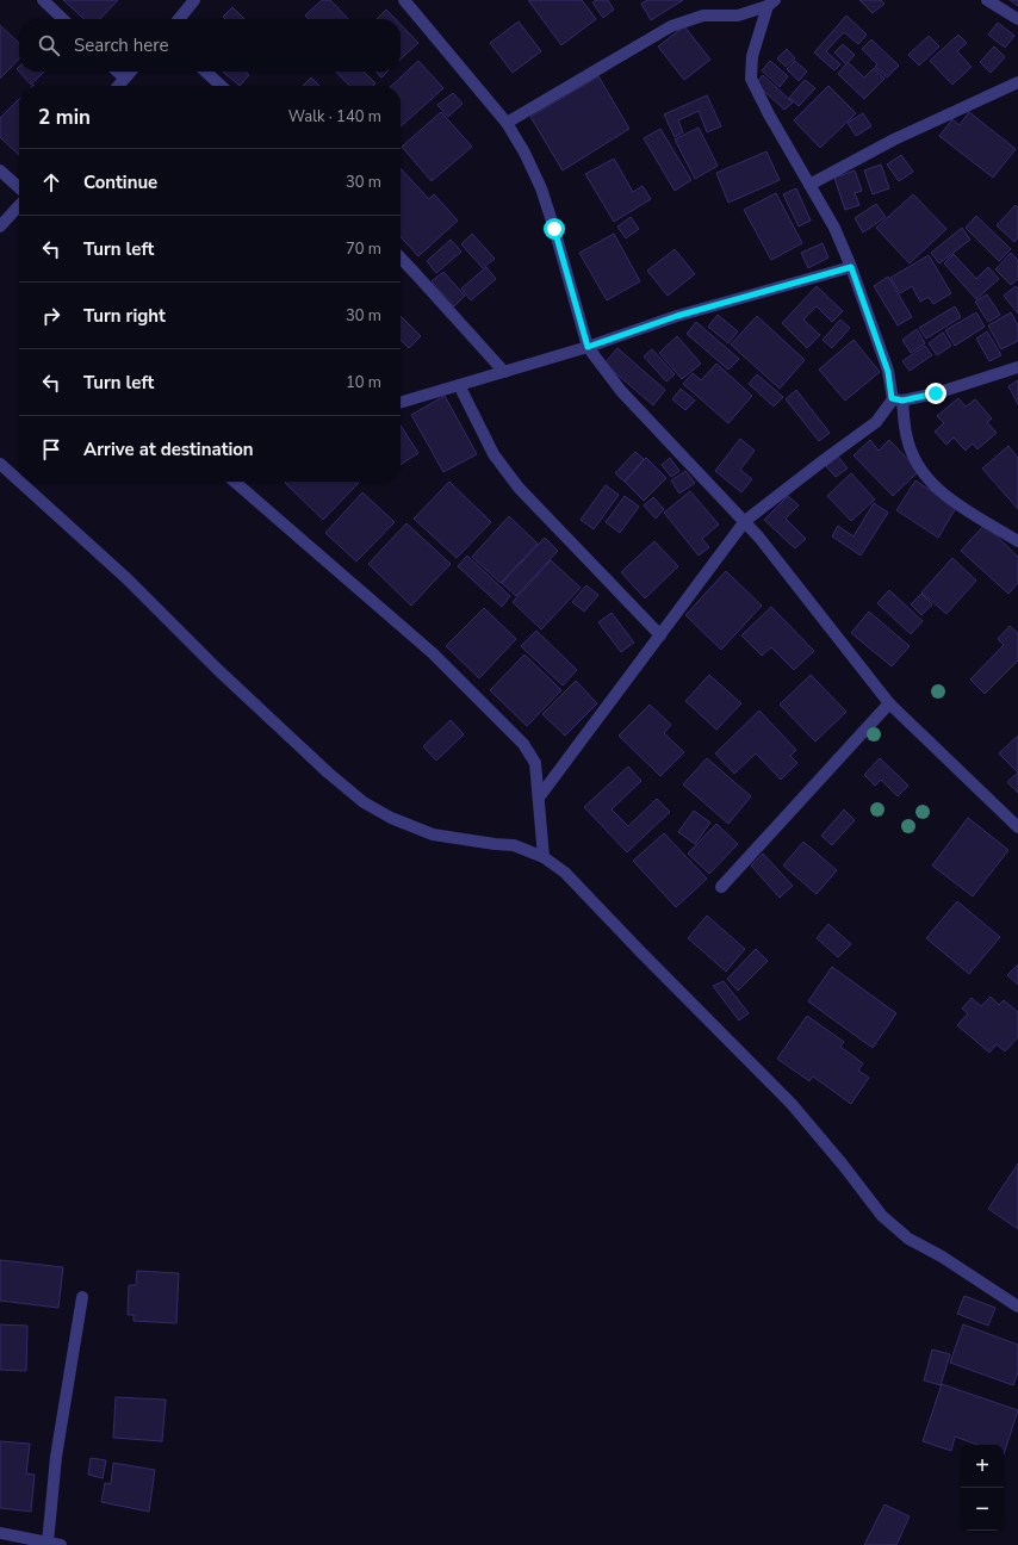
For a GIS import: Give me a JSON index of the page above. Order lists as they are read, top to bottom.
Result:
{
  "page": {
    "search": "Search here",
    "heading": ["2 min", "Walk · 140 m"],
    "list": [
      ["Continue", "30 m"],
      ["Turn left", "70 m"],
      ["Turn right", "30 m"],
      ["Turn left", "10 m"],
      "Arrive at destination"
    ],
    "map_buttons": ["+", "−"]
  }
}
